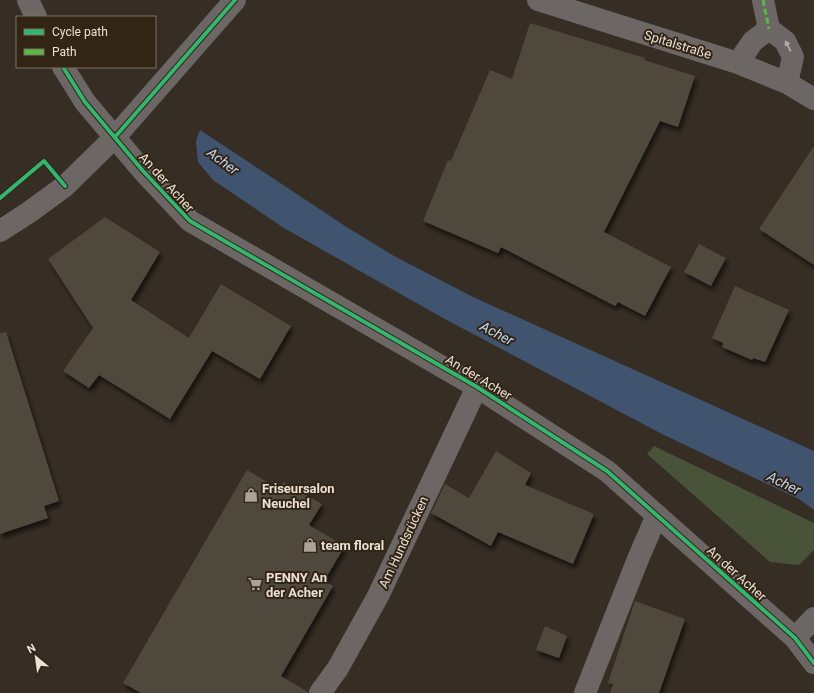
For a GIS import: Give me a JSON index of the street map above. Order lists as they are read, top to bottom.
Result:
{
  "streets": {
    "street": ["Spitalstraße", "An der Acher", "Am Hundsrücken"]
  },
  "crossings": [
    ["An der Acher", "Am Hundsrücken"]
  ],
  "water": ["Acher"],
  "places": {
    "shop": ["Friseursalon Neuchel", "team floral"],
    "supermarket": ["PENNY An der Acher"]
  },
  "legend": ["Cycle path", "Path"],
  "north": "top left"
}
